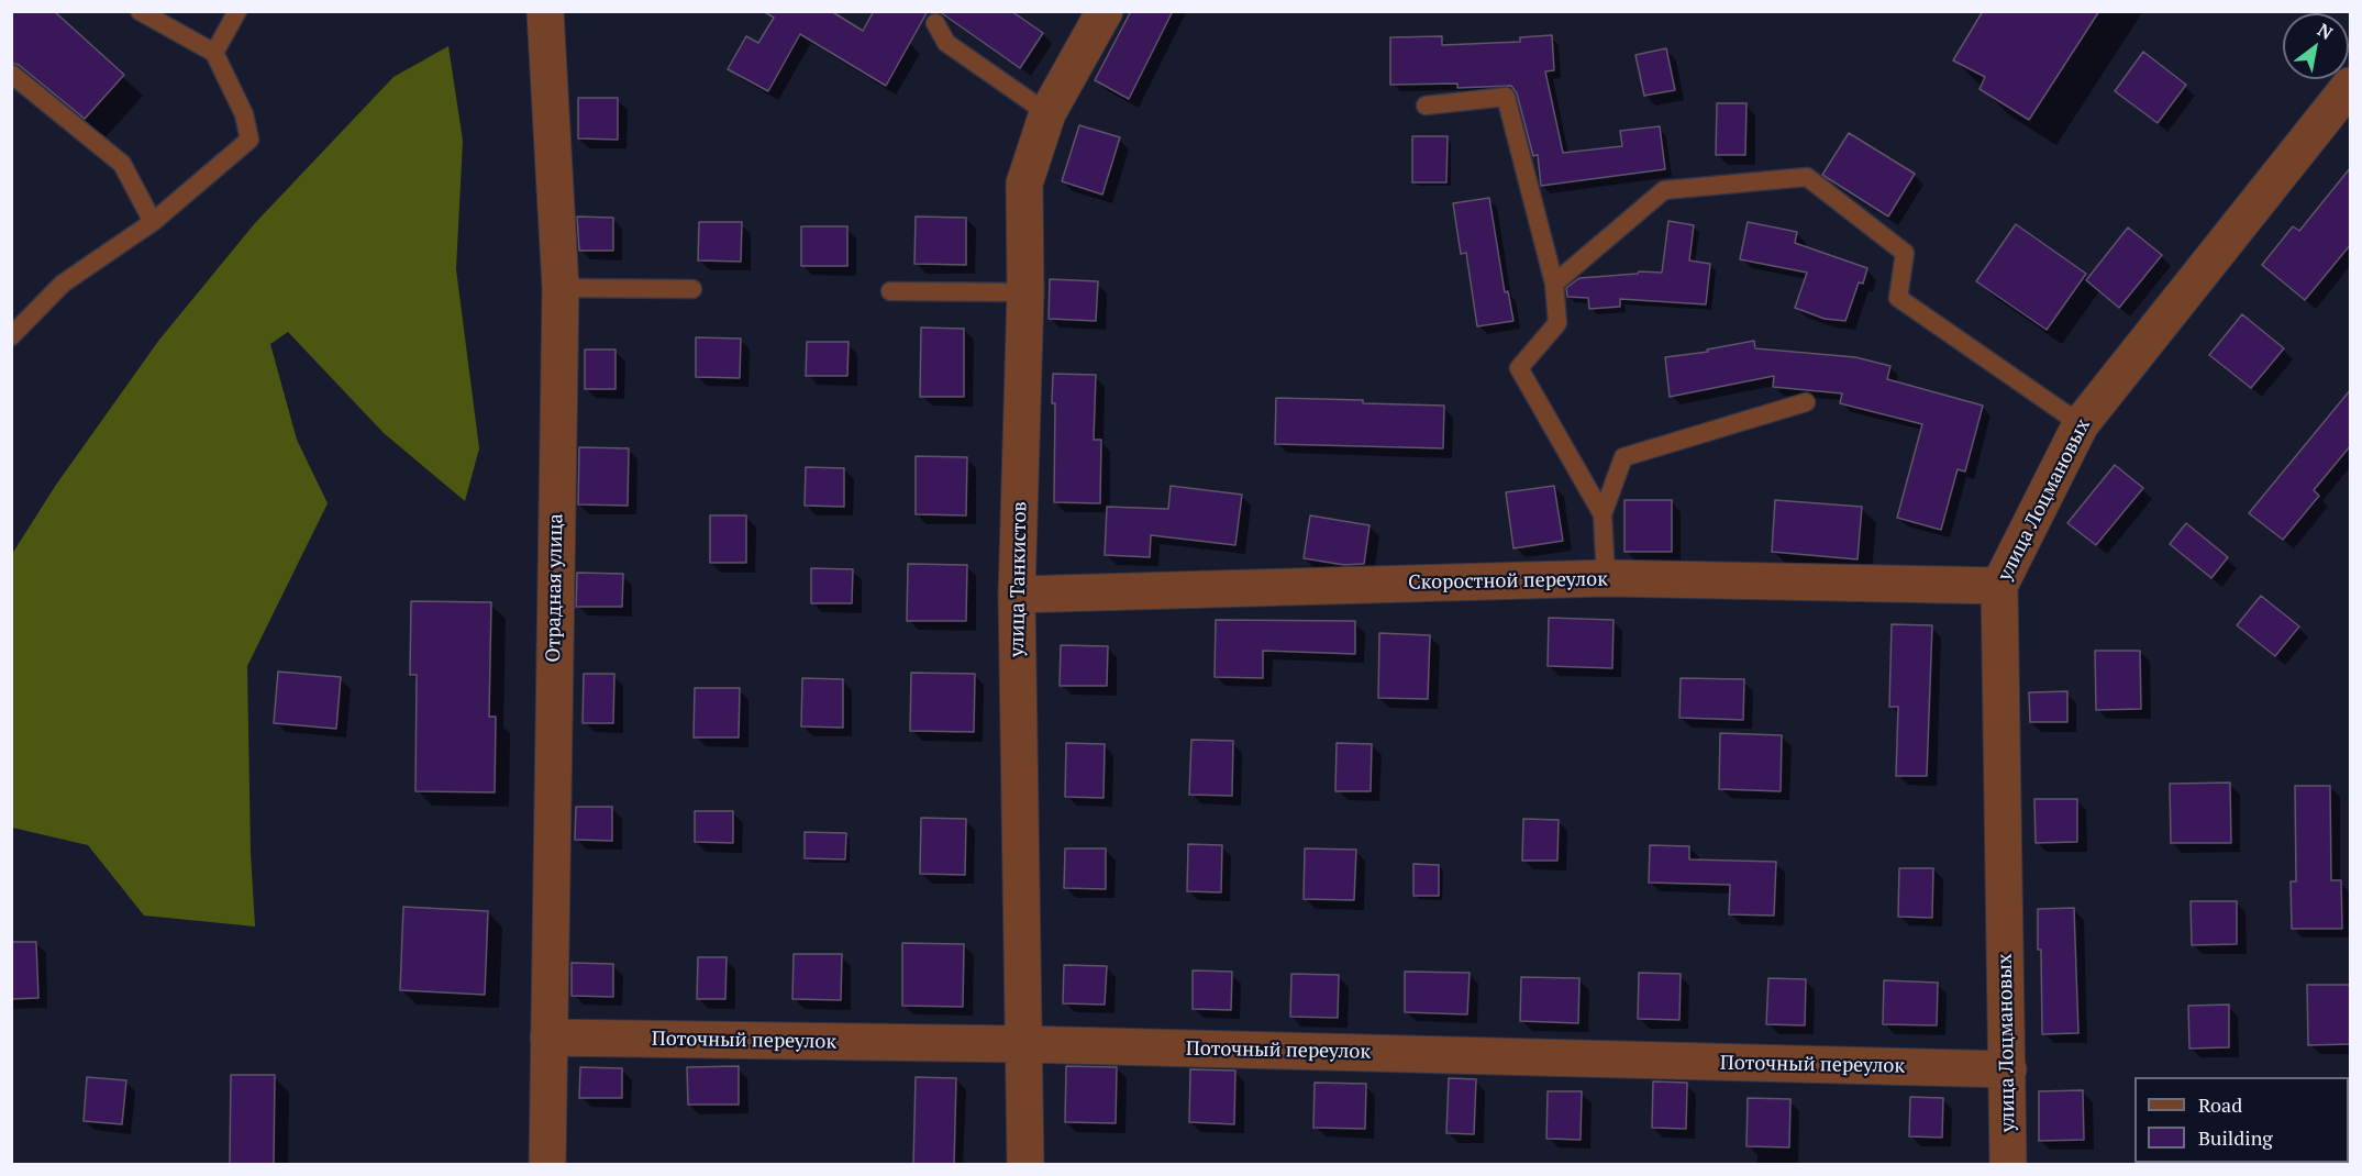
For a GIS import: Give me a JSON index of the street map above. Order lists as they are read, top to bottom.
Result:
{
  "streets": {
    "street": [
      "улица Лоцмановых",
      "улица Танкистов",
      "Скоростной переулок",
      "Отрадная улица",
      "Поточный переулок"
    ]
  },
  "crossings": [
    ["улица Лоцмановых", "Скоростной переулок"],
    ["улица Лоцмановых", "Поточный переулок"],
    ["улица Танкистов", "Скоростной переулок"],
    ["улица Танкистов", "Поточный переулок"],
    ["Отрадная улица", "Поточный переулок"]
  ],
  "legend": ["Road", "Building"],
  "north": "top right"
}
